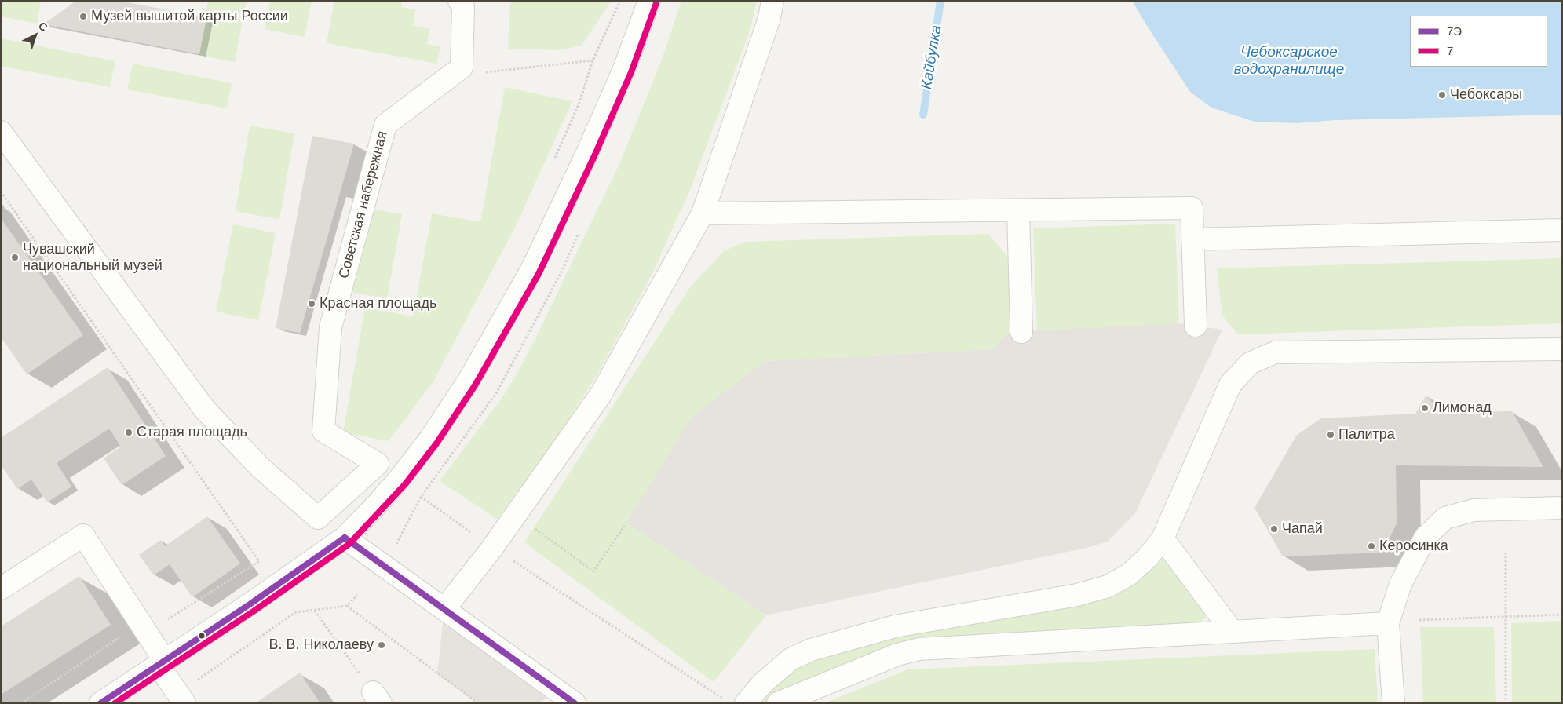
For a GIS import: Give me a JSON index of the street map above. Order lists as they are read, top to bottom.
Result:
{
  "streets": {
    "street": ["Советская набережная"]
  },
  "water": ["Чебоксарское водохранилище", "Кайбулка"],
  "places": [
    "Музей вышитой карты России",
    "Чебоксары",
    "Чувашский национальный музей",
    "Красная площадь",
    "Лимонад",
    "Старая площадь",
    "Палитра",
    "Чапай",
    "Керосинка",
    "В. В. Николаеву"
  ],
  "lines": ["transit line 7", "transit line 7Э"],
  "legend": ["7Э", "7"],
  "north": "top right"
}
